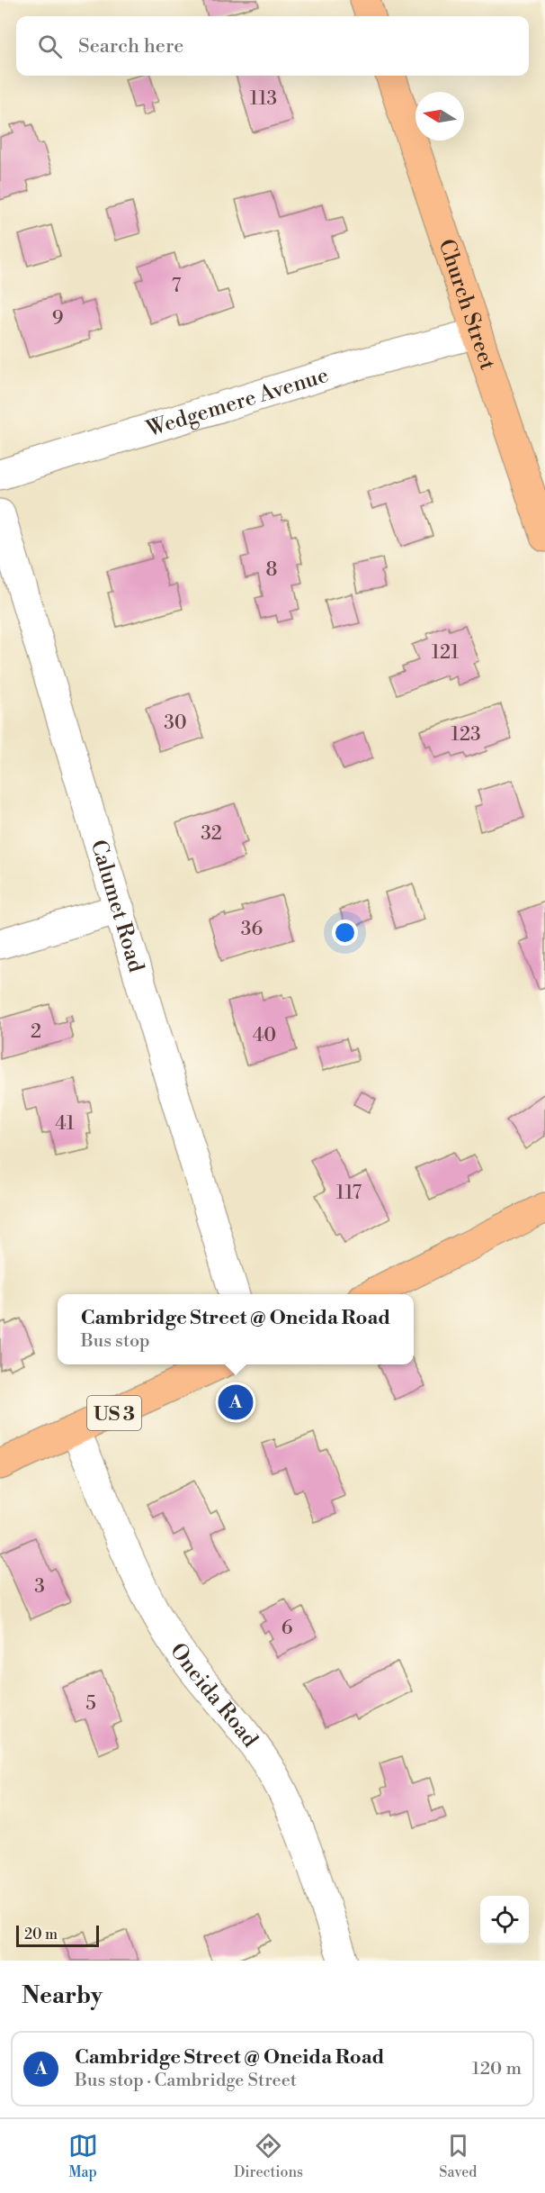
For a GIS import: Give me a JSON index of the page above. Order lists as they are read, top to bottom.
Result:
{
  "streets": {
    "main road": ["Church Street", "US 3"],
    "street": ["Wedgemere Avenue", "Calumet Road", "Oneida Road"]
  },
  "crossings": [
    ["Church Street", "Wedgemere Avenue"],
    ["US 3", "Oneida Road"]
  ],
  "house_numbers": [
    "113",
    "7",
    "9",
    "8",
    "121",
    "30",
    "123",
    "32",
    "36",
    "2",
    "40",
    "41",
    "117",
    "3",
    "6",
    "5"
  ],
  "scale_bar": "20 m",
  "north": "left",
  "page": {
    "search": "Search here",
    "popup": ["Cambridge Street @ Oneida Road", "Bus stop"],
    "pins": "A",
    "scale": "20 m",
    "heading": "Nearby",
    "list": [
      {
        "mark": "A",
        "name": "Cambridge Street @ Oneida Road",
        "note": "Bus stop · Cambridge Street",
        "value": "120 m"
      }
    ],
    "nav": ["Map", "Directions", "Saved"]
  }
}
